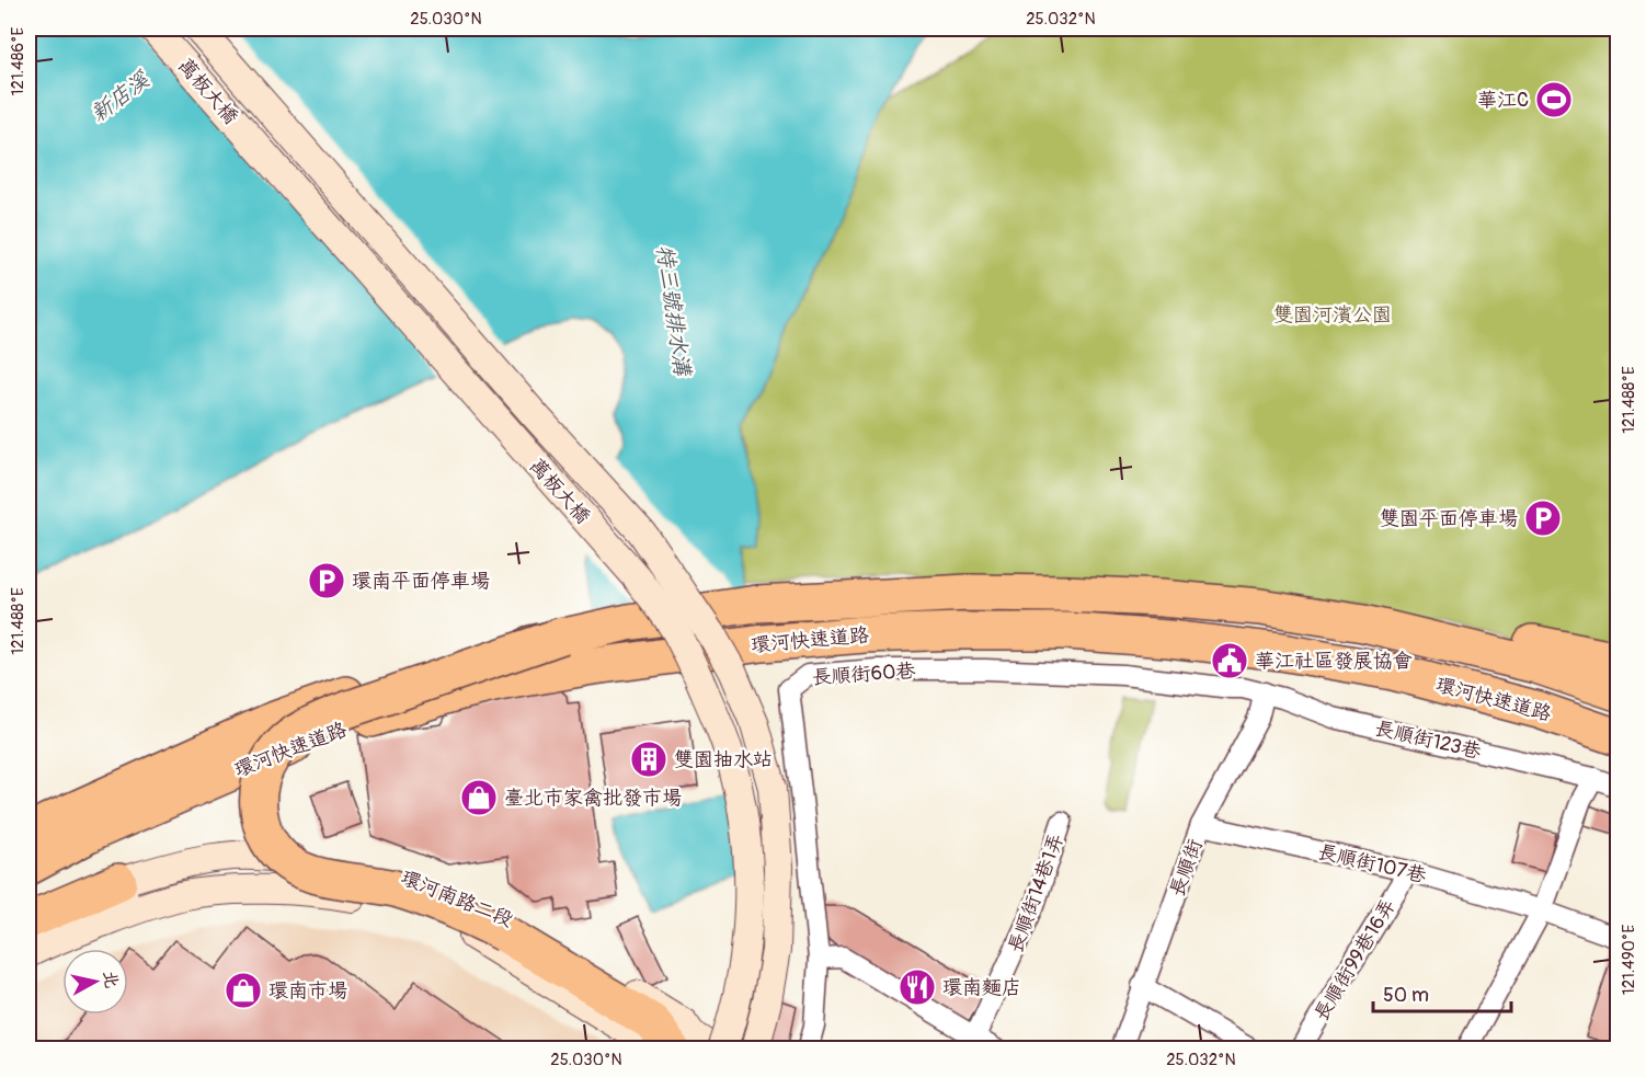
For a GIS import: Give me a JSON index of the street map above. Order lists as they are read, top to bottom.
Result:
{
  "streets": {
    "highway": ["環河快速道路"],
    "street": [
      "萬板大橋",
      "長順街60巷",
      "長順街123巷",
      "長順街107巷",
      "長順街",
      "長順街14巷1弄",
      "環河南路二段",
      "長順街99巷16弄"
    ]
  },
  "crossings": [
    ["長順街60巷", "長順街123巷"],
    ["長順街60巷", "長順街"],
    ["長順街123巷", "長順街"],
    ["長順街107巷", "長順街"],
    ["長順街107巷", "長順街99巷16弄"]
  ],
  "water": ["新店溪", "特三號排水溝"],
  "parks": ["雙園河濱公園"],
  "places": {
    "sports": ["華江C"],
    "parking": ["雙園平面停車場", "環南平面停車場"],
    "public building": ["華江社區發展協會"],
    "building": ["雙園抽水站"],
    "shop": ["臺北市家禽批發市場", "環南市場"],
    "restaurant": ["環南麵店"]
  },
  "scale_bar": "50 m",
  "north": "right",
  "coordinates": [
    "25.030°N",
    "25.032°N",
    "121.486°E",
    "121.488°E",
    "121.490°E"
  ]
}
